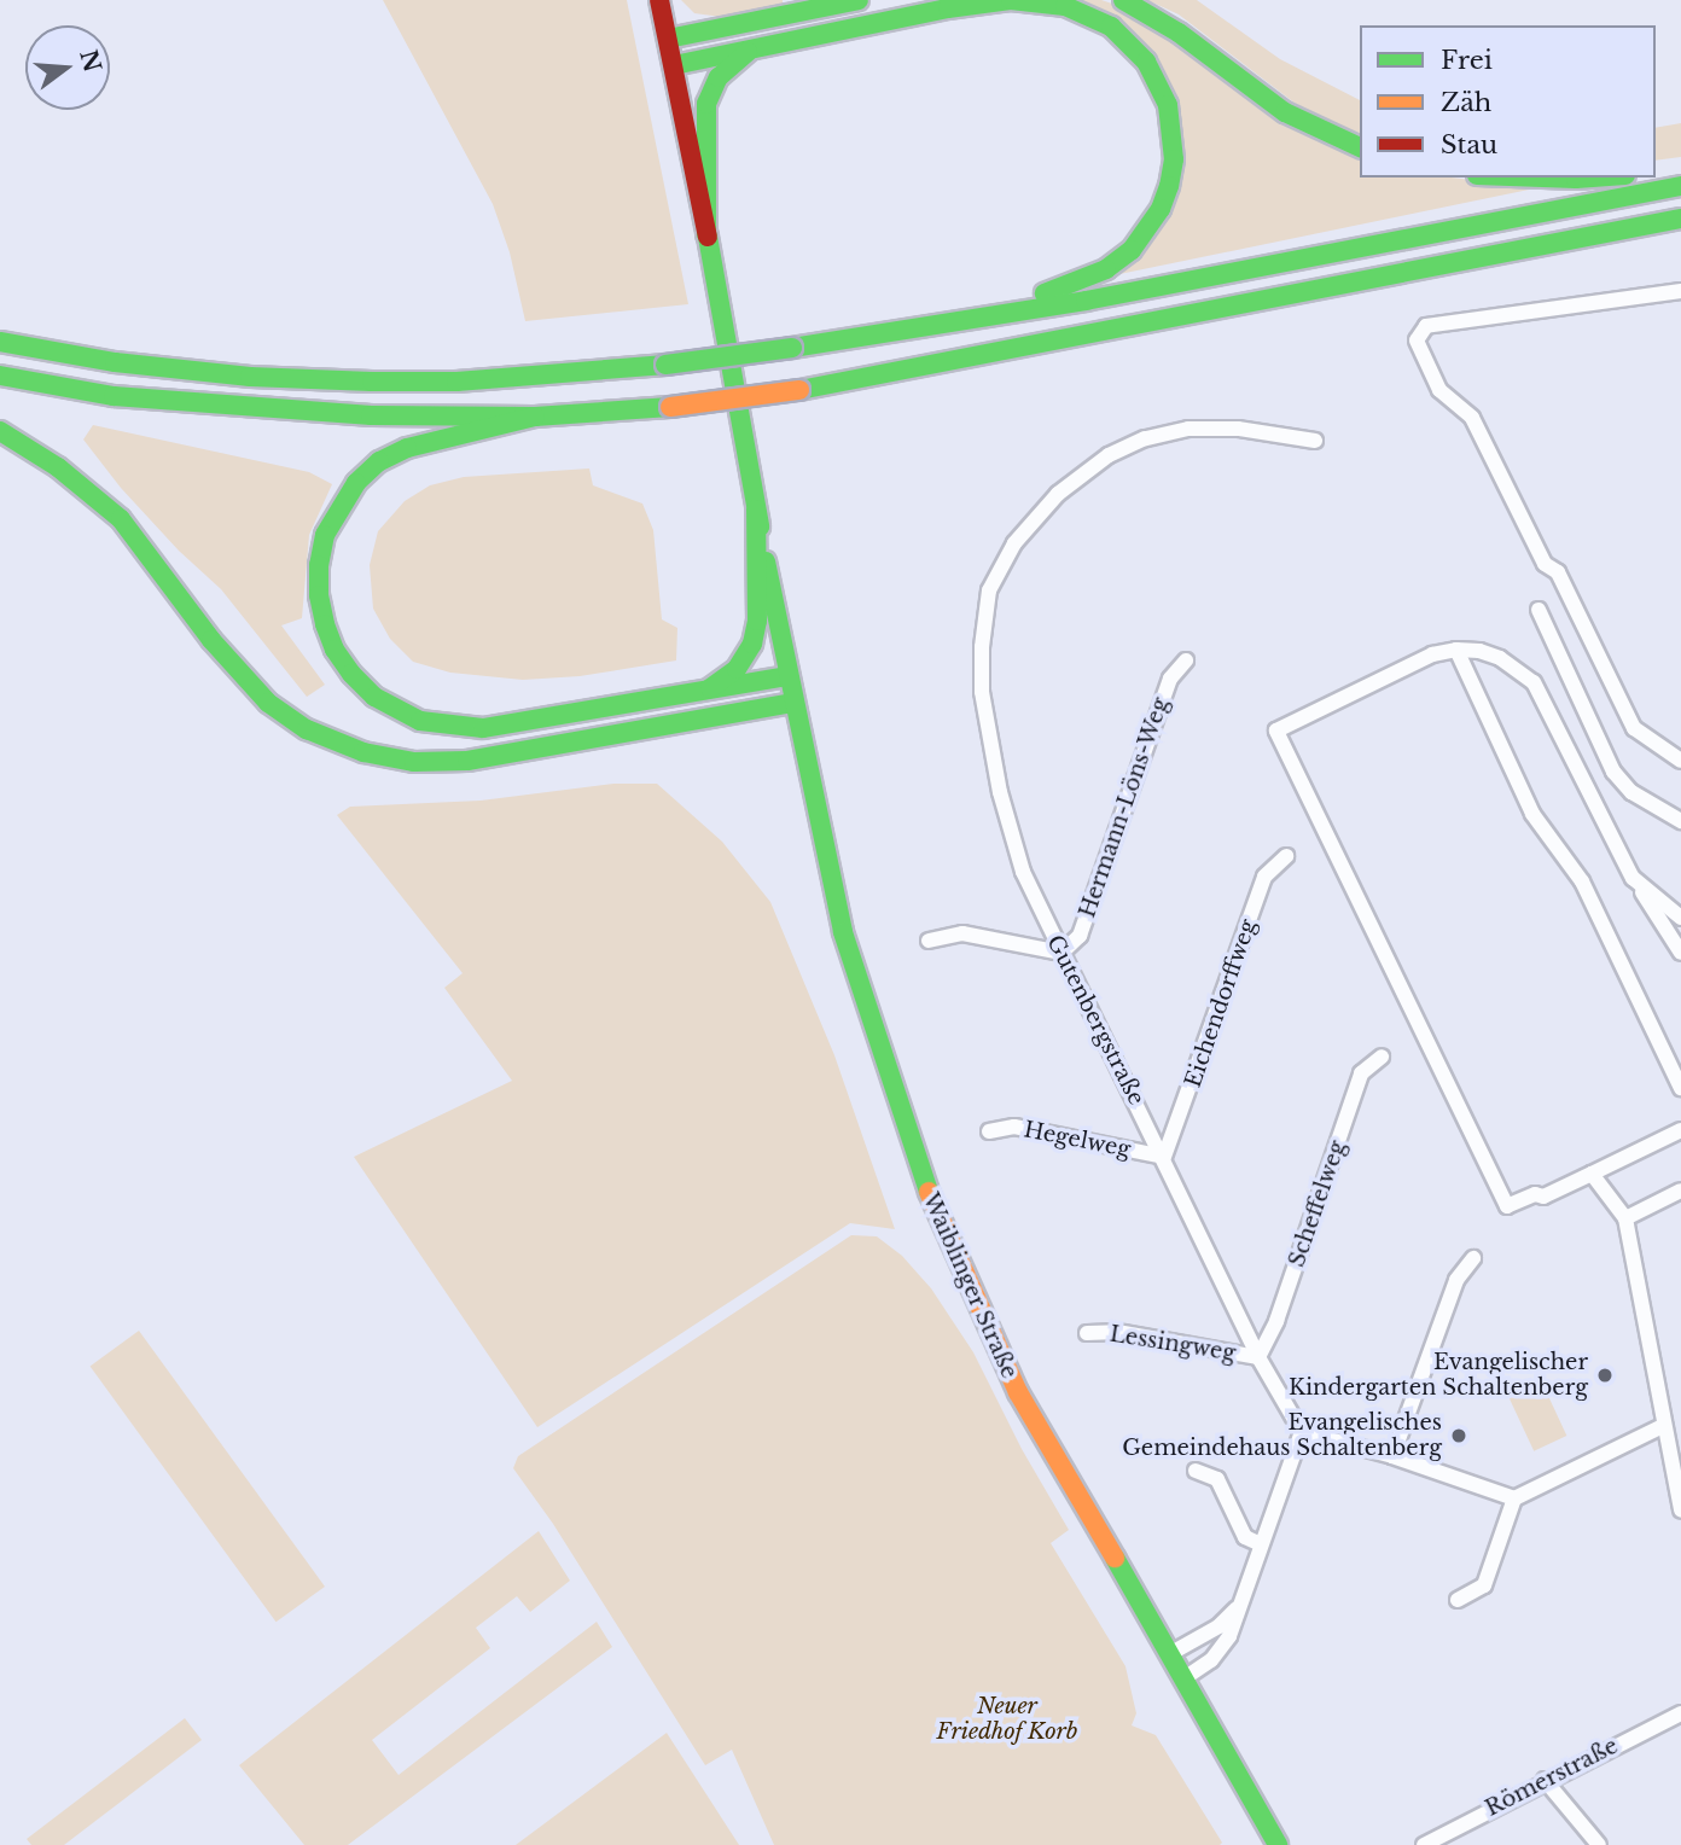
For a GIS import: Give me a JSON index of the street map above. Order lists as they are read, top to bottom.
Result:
{
  "streets": {
    "main road": ["Waiblinger Straße"],
    "street": [
      "Hermann-Löns-Weg",
      "Eichendorffweg",
      "Gutenbergstraße",
      "Hegelweg",
      "Scheffelweg",
      "Lessingweg",
      "Römerstraße"
    ]
  },
  "crossings": [
    ["Hermann-Löns-Weg", "Gutenbergstraße"],
    ["Eichendorffweg", "Gutenbergstraße"],
    ["Eichendorffweg", "Hegelweg"],
    ["Gutenbergstraße", "Hegelweg"],
    ["Gutenbergstraße", "Scheffelweg"],
    ["Gutenbergstraße", "Lessingweg"],
    ["Scheffelweg", "Lessingweg"]
  ],
  "parks": ["Neuer Friedhof Korb"],
  "places": ["Evangelischer Kindergarten Schaltenberg", "Evangelisches Gemeindehaus Schaltenberg"],
  "legend": ["Frei", "Zäh", "Stau"],
  "north": "right"
}
